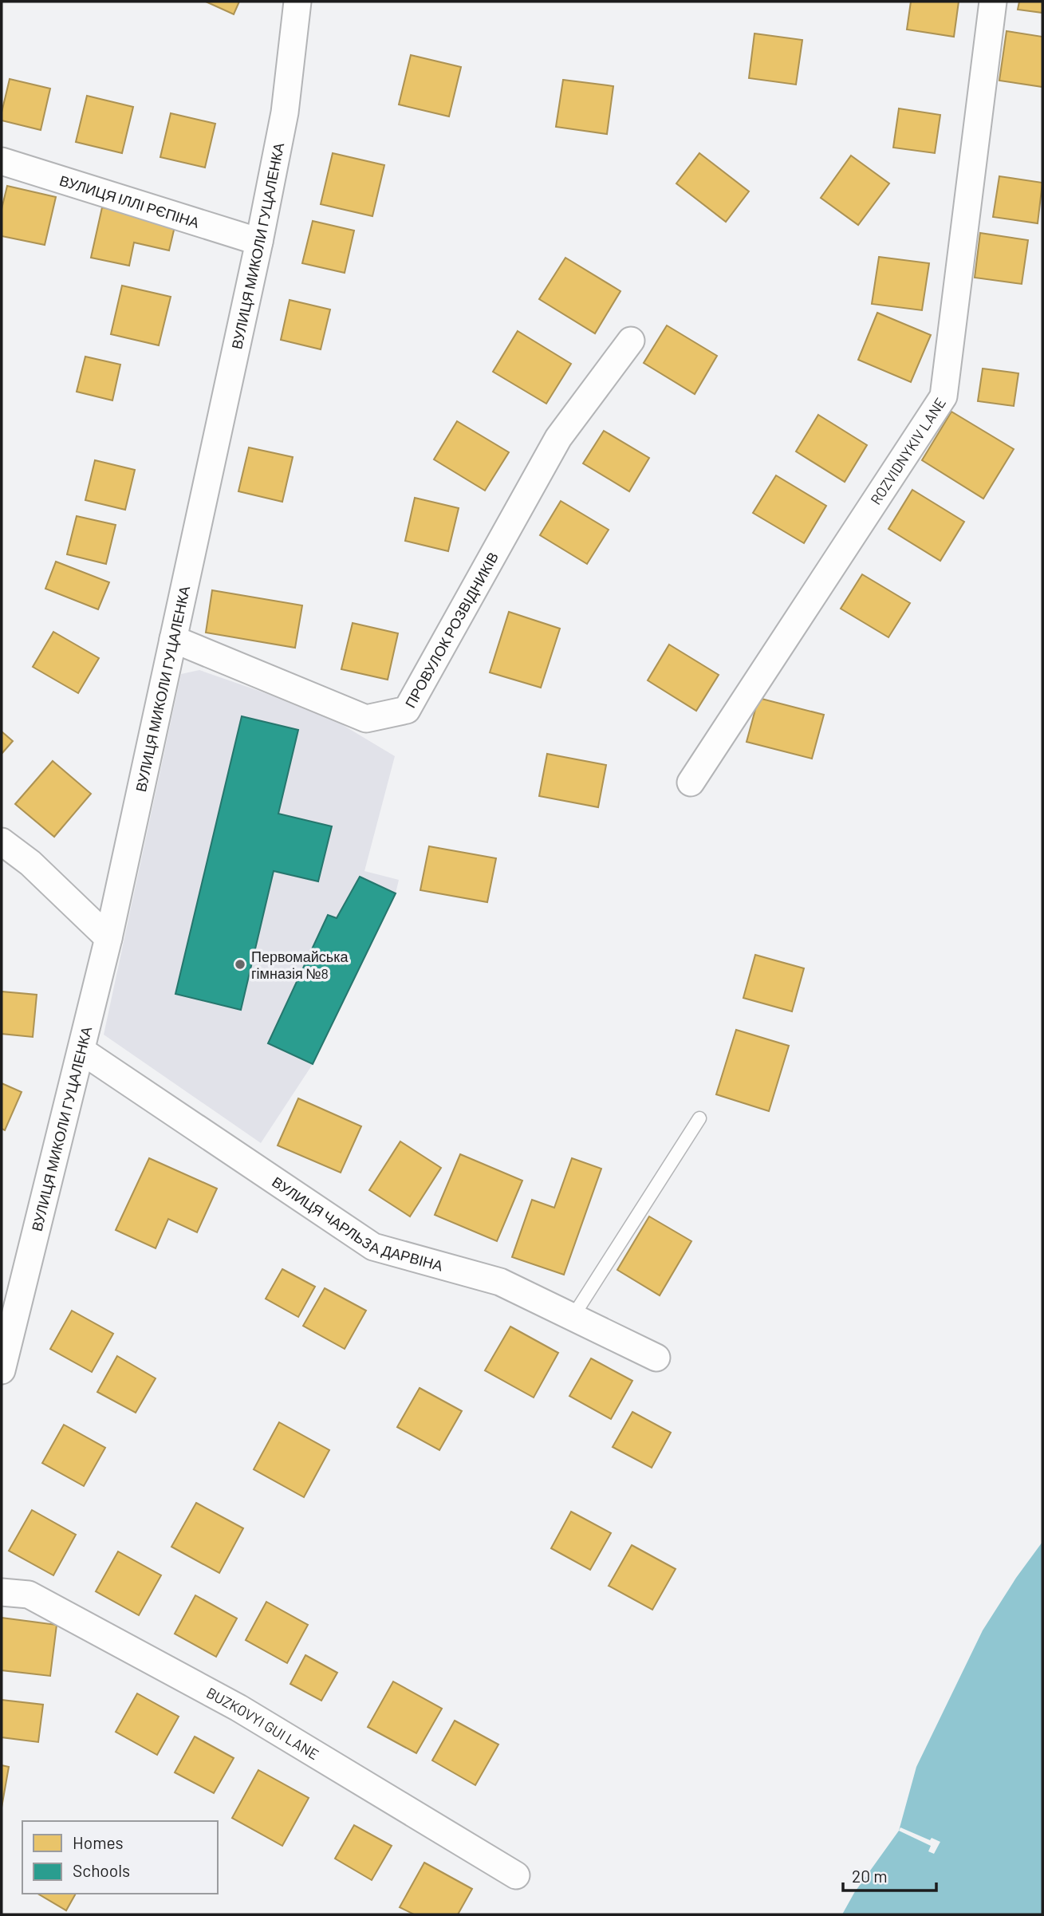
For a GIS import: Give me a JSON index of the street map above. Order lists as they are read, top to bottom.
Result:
{
  "streets": {
    "street": [
      "ВУЛИЦЯ ІЛЛІ РЄПІНА",
      "ВУЛИЦЯ МИКОЛИ ГУЦАЛЕНКА",
      "ROZVIDNYKIV LANE",
      "ПРОВУЛОК РОЗВІДНИКІВ",
      "ВУЛИЦЯ ЧАРЛЬЗА ДАРВІНА",
      "BUZKOVYI GUI LANE"
    ]
  },
  "crossings": [
    ["ВУЛИЦЯ ІЛЛІ РЄПІНА", "ВУЛИЦЯ МИКОЛИ ГУЦАЛЕНКА"],
    ["ВУЛИЦЯ МИКОЛИ ГУЦАЛЕНКА", "ПРОВУЛОК РОЗВІДНИКІВ"],
    ["ВУЛИЦЯ МИКОЛИ ГУЦАЛЕНКА", "ВУЛИЦЯ ЧАРЛЬЗА ДАРВІНА"]
  ],
  "places": ["Первомайська гімназія №8"],
  "legend": ["Homes", "Schools"],
  "scale_bar": "20 m"
}
